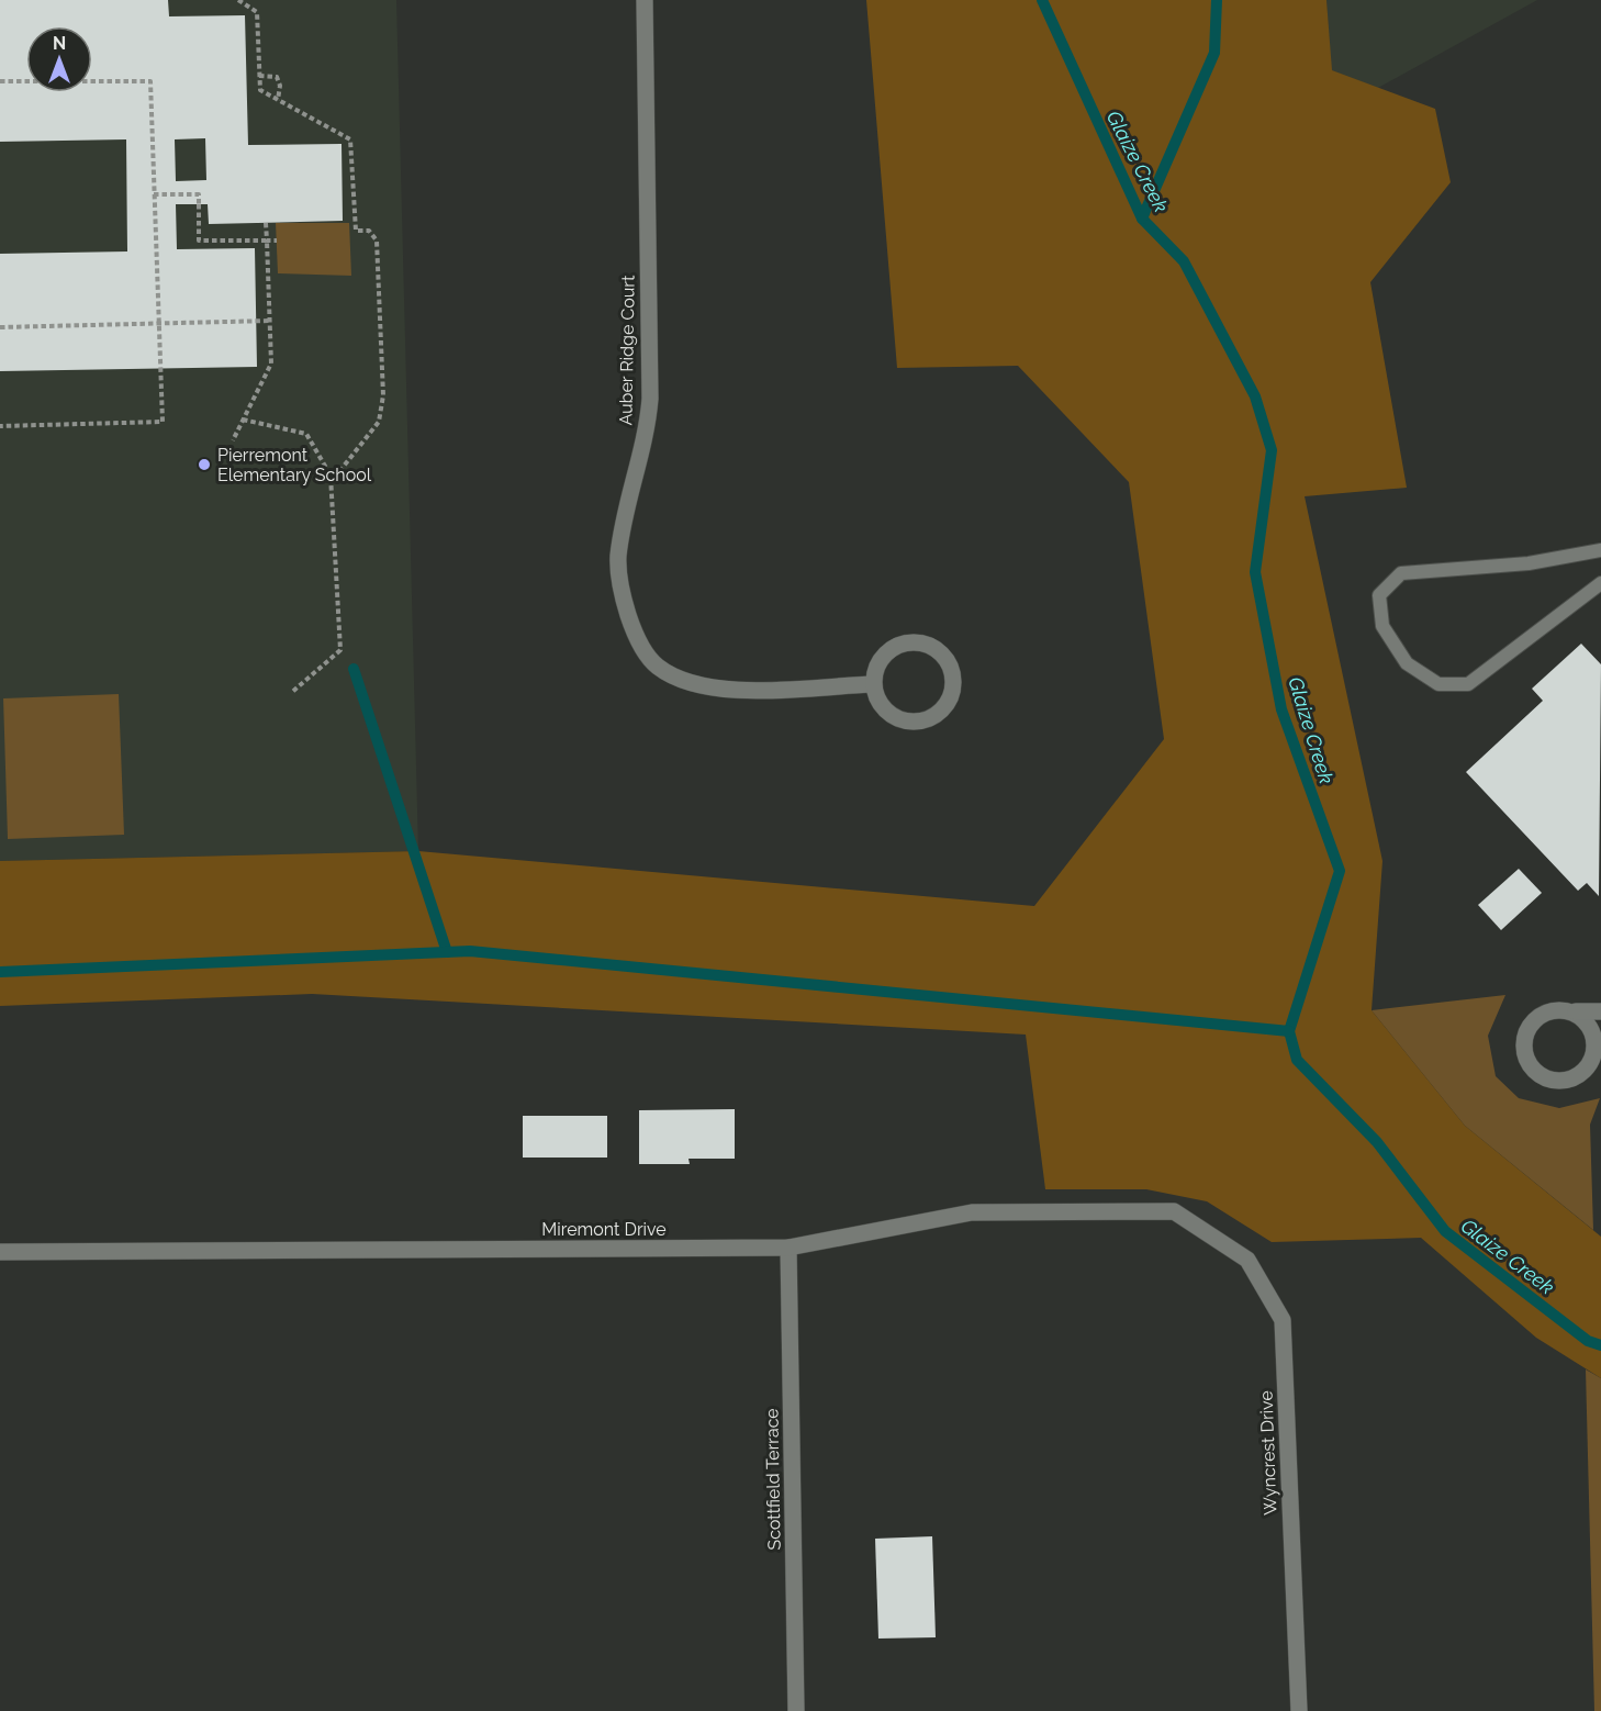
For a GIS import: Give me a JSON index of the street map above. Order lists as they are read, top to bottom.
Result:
{
  "streets": {
    "street": [
      "Auber Ridge Court",
      "Miremont Drive",
      "Wyncrest Drive",
      "Scottfield Terrace"
    ]
  },
  "crossings": [
    ["Miremont Drive", "Wyncrest Drive"],
    ["Miremont Drive", "Scottfield Terrace"]
  ],
  "water": ["Glaize Creek"],
  "places": ["Pierremont Elementary School"],
  "north": "top"
}
